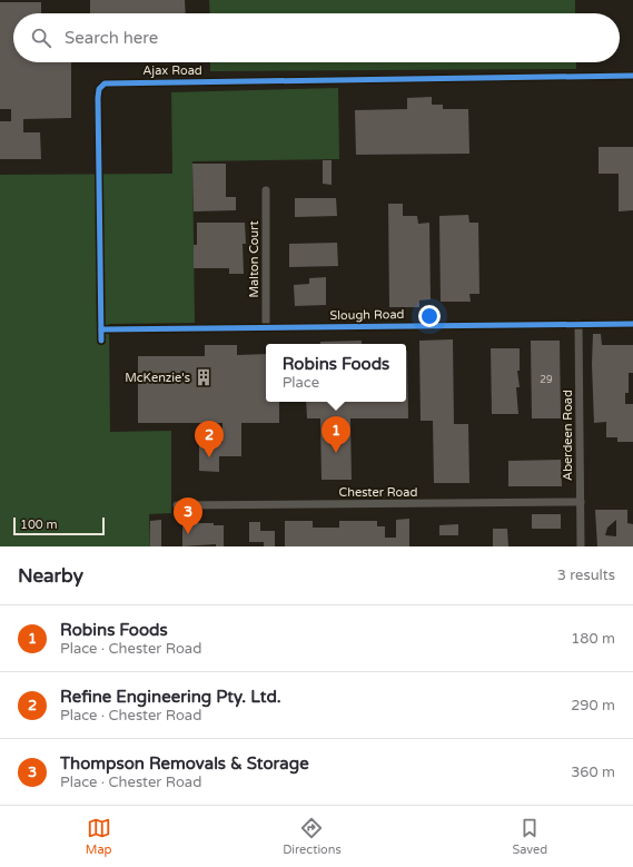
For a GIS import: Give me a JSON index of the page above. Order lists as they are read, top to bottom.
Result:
{
  "streets": {
    "street": [
      "Ajax Road",
      "Malton Court",
      "Slough Road",
      "Aberdeen Road",
      "Chester Road"
    ]
  },
  "crossings": [
    ["Ajax Road", "Slough Road"],
    ["Malton Court", "Slough Road"],
    ["Slough Road", "Aberdeen Road"],
    ["Aberdeen Road", "Chester Road"]
  ],
  "places": {
    "building": ["McKenzie's"]
  },
  "house_numbers": ["29"],
  "scale_bar": "100 m",
  "page": {
    "search": "Search here",
    "popup": ["Robins Foods", "Place"],
    "pins": ["1", "2", "3"],
    "scale": "100 m",
    "heading": ["Nearby", "3 results"],
    "list": [
      {
        "mark": "1",
        "name": "Robins Foods",
        "note": "Place · Chester Road",
        "value": "180 m"
      },
      {
        "mark": "2",
        "name": "Refine Engineering Pty. Ltd.",
        "note": "Place · Chester Road",
        "value": "290 m"
      },
      {
        "mark": "3",
        "name": "Thompson Removals & Storage",
        "note": "Place · Chester Road",
        "value": "360 m"
      }
    ],
    "nav": ["Map", "Directions", "Saved"]
  }
}
